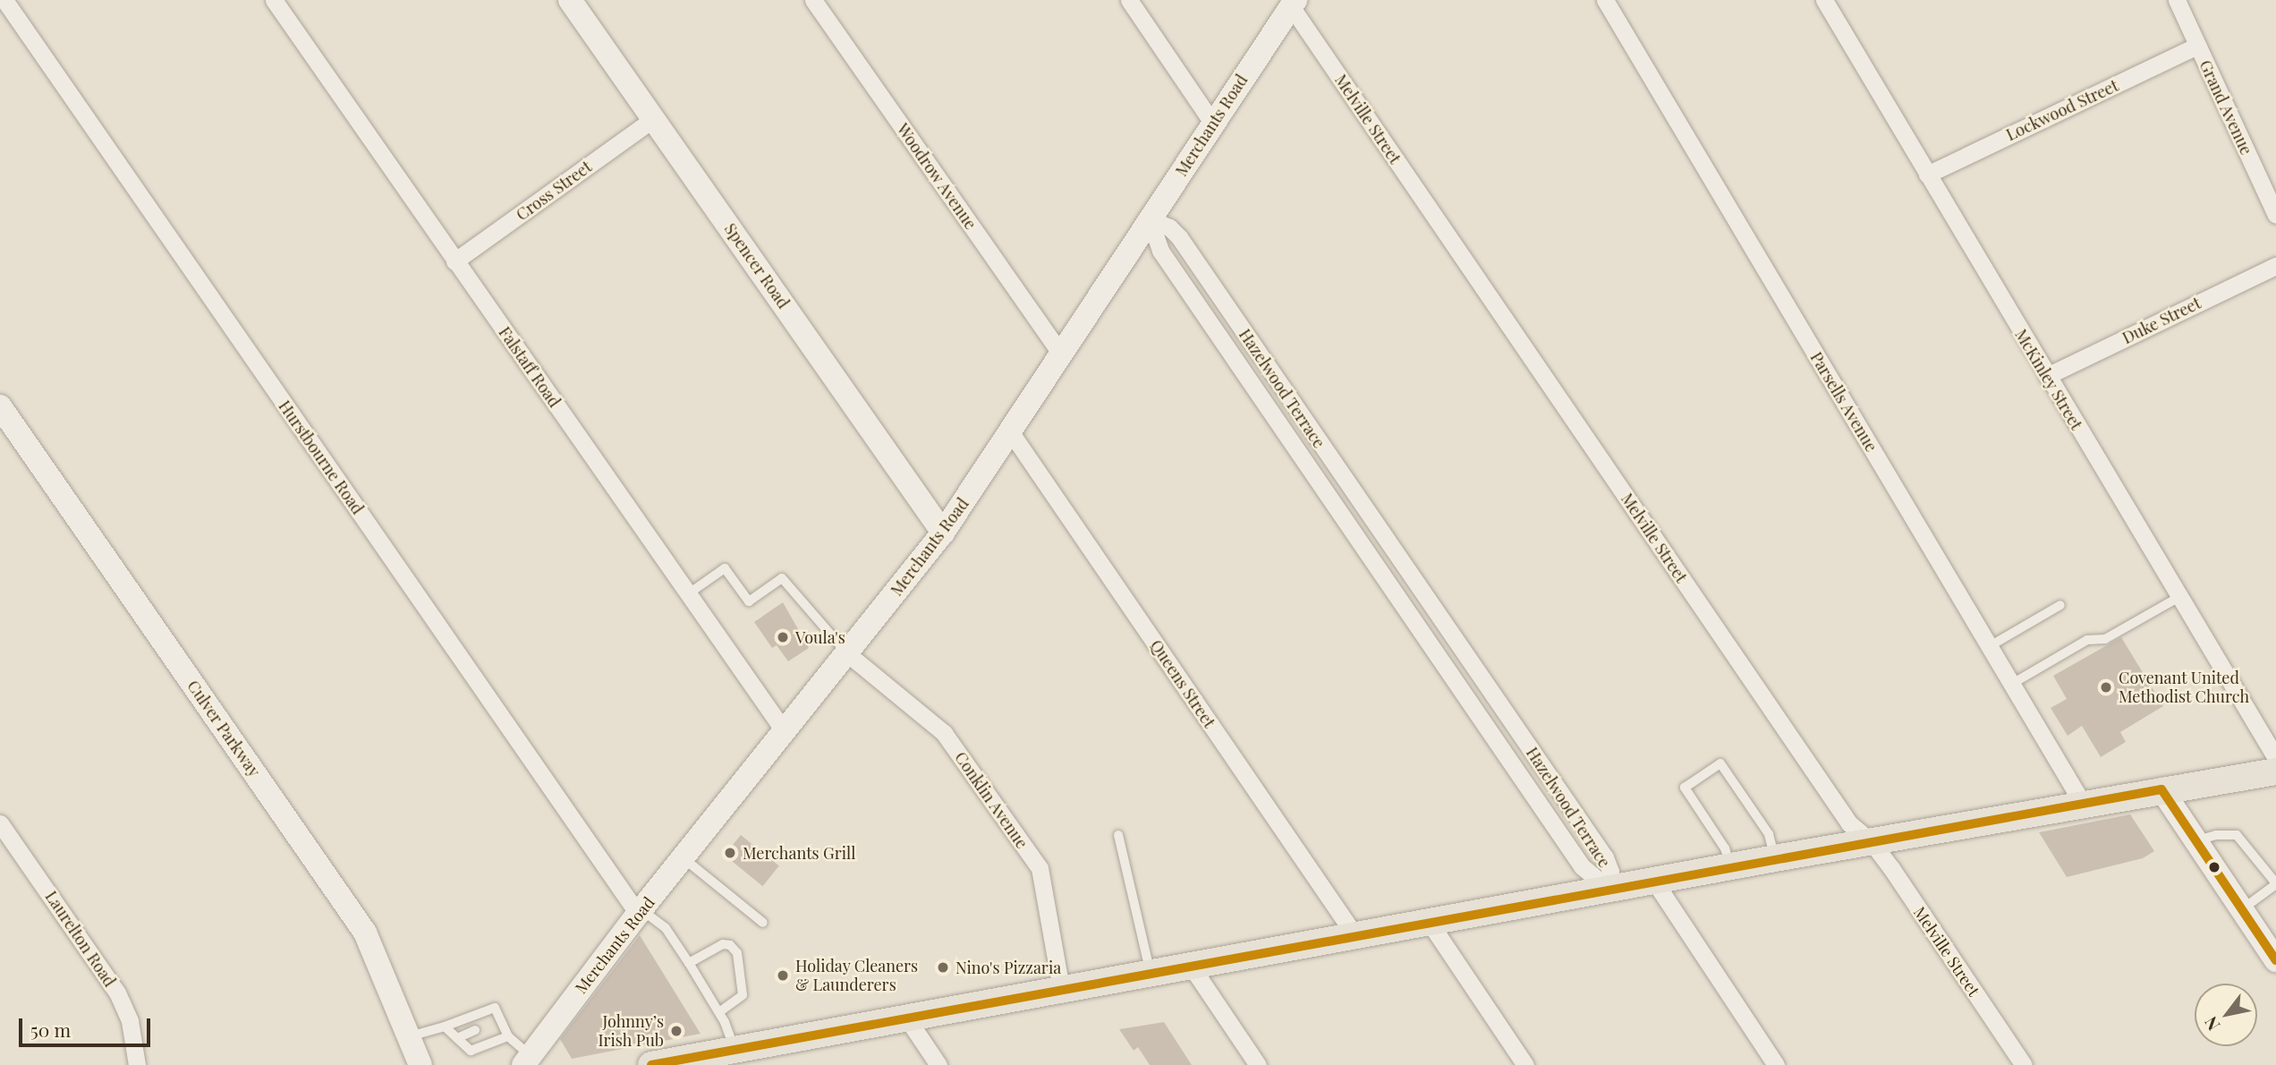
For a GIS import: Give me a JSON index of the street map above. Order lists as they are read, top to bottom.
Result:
{
  "streets": {
    "street": [
      "Grand Avenue",
      "Lockwood Street",
      "Melville Street",
      "Merchants Road",
      "Woodrow Avenue",
      "Cross Street",
      "Spencer Road",
      "Duke Street",
      "Falstaff Road",
      "McKinley Street",
      "Hazelwood Terrace",
      "Parsells Avenue",
      "Hurstbourne Road",
      "Queens Street",
      "Culver Parkway",
      "Conklin Avenue",
      "Laurelton Road"
    ]
  },
  "crossings": [
    ["Grand Avenue", "Lockwood Street"],
    ["Lockwood Street", "McKinley Street"],
    ["Melville Street", "Merchants Road"],
    ["Merchants Road", "Woodrow Avenue"],
    ["Merchants Road", "Spencer Road"],
    ["Merchants Road", "Falstaff Road"],
    ["Merchants Road", "Hazelwood Terrace"],
    ["Merchants Road", "Hurstbourne Road"],
    ["Merchants Road", "Queens Street"],
    ["Merchants Road", "Conklin Avenue"],
    ["Cross Street", "Spencer Road"],
    ["Cross Street", "Falstaff Road"],
    ["Duke Street", "McKinley Street"]
  ],
  "places": [
    "Voula's",
    "Covenant United Methodist Church",
    "Merchants Grill",
    "Nino's Pizzaria",
    "Holiday Cleaners & Launderers",
    "Johnny’s Irish Pub"
  ],
  "scale_bar": "50 m",
  "north": "bottom left"
}
